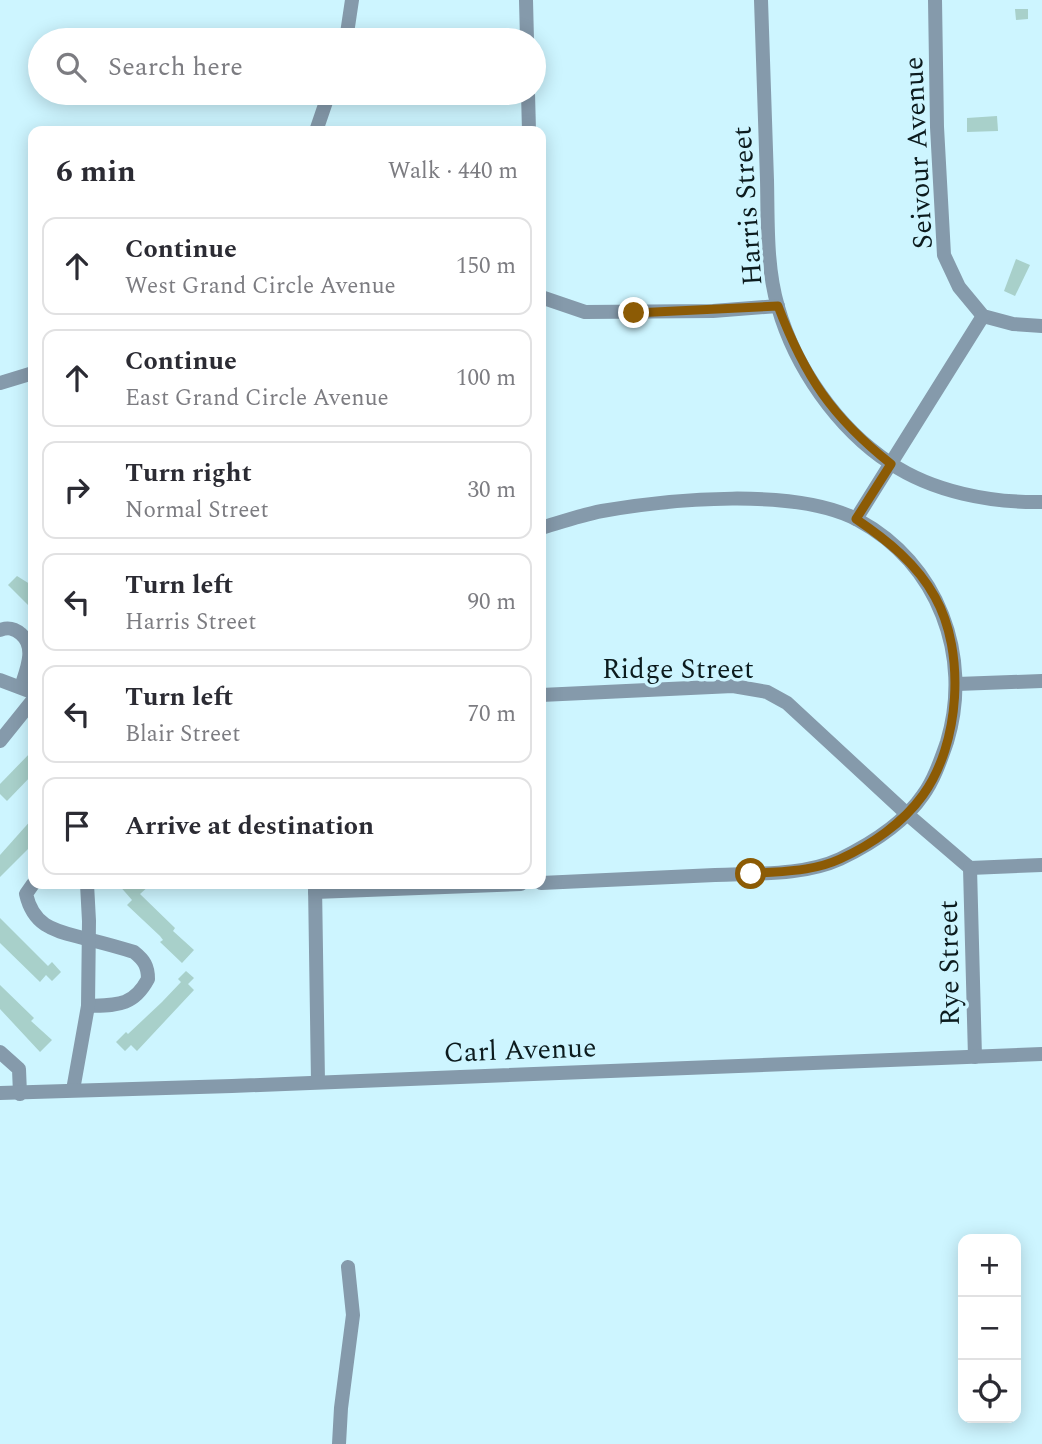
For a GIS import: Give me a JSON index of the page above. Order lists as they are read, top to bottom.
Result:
{
  "streets": {
    "street": [
      "Seivour Avenue",
      "Harris Street",
      "Ridge Street",
      "Rye Street",
      "Carl Avenue"
    ]
  },
  "crossings": [
    ["Ridge Street", "Rye Street"],
    ["Rye Street", "Carl Avenue"]
  ],
  "page": {
    "search": "Search here",
    "heading": ["6 min", "Walk · 440 m"],
    "list": [
      ["Continue", "West Grand Circle Avenue", "150 m"],
      ["Continue", "East Grand Circle Avenue", "100 m"],
      ["Turn right", "Normal Street", "30 m"],
      ["Turn left", "Harris Street", "90 m"],
      ["Turn left", "Blair Street", "70 m"],
      "Arrive at destination"
    ],
    "map_buttons": ["+", "−"]
  }
}
